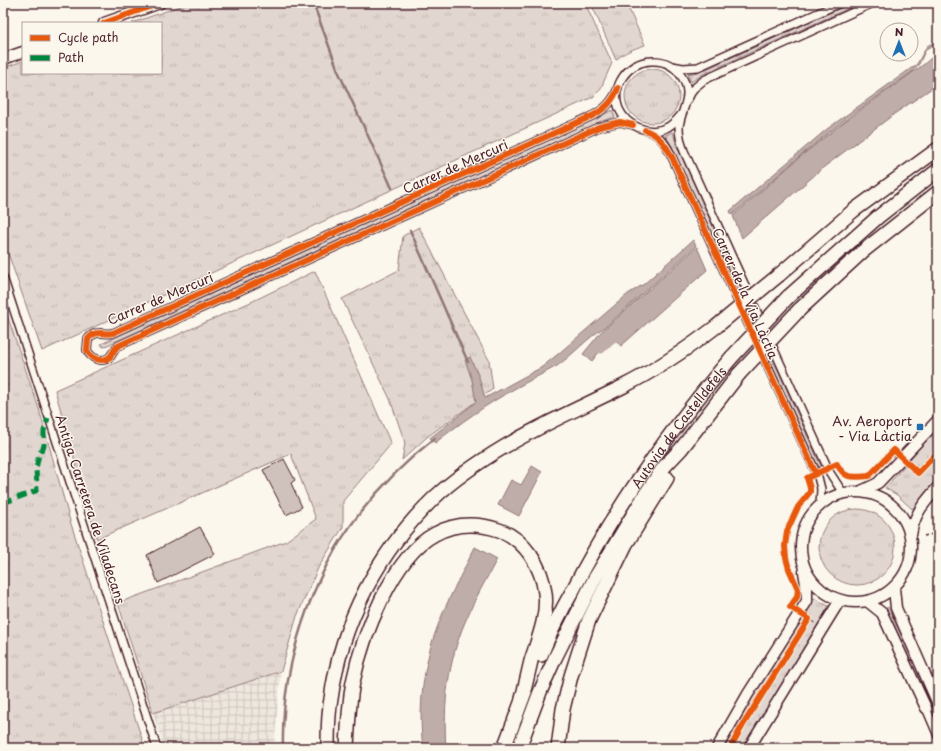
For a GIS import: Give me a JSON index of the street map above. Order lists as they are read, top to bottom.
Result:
{
  "streets": {
    "highway": ["Autovia de Castelldefels"],
    "street": ["Carrer de Mercuri", "Carrer de la Via Làctia", "Antiga Carretera de Viladecans"]
  },
  "crossings": [
    ["Carrer de Mercuri", "Carrer de la Via Làctia"]
  ],
  "places": {
    "transit": ["Av. Aeroport - Via Làctia"]
  },
  "legend": ["Cycle path", "Path"],
  "north": "top"
}
